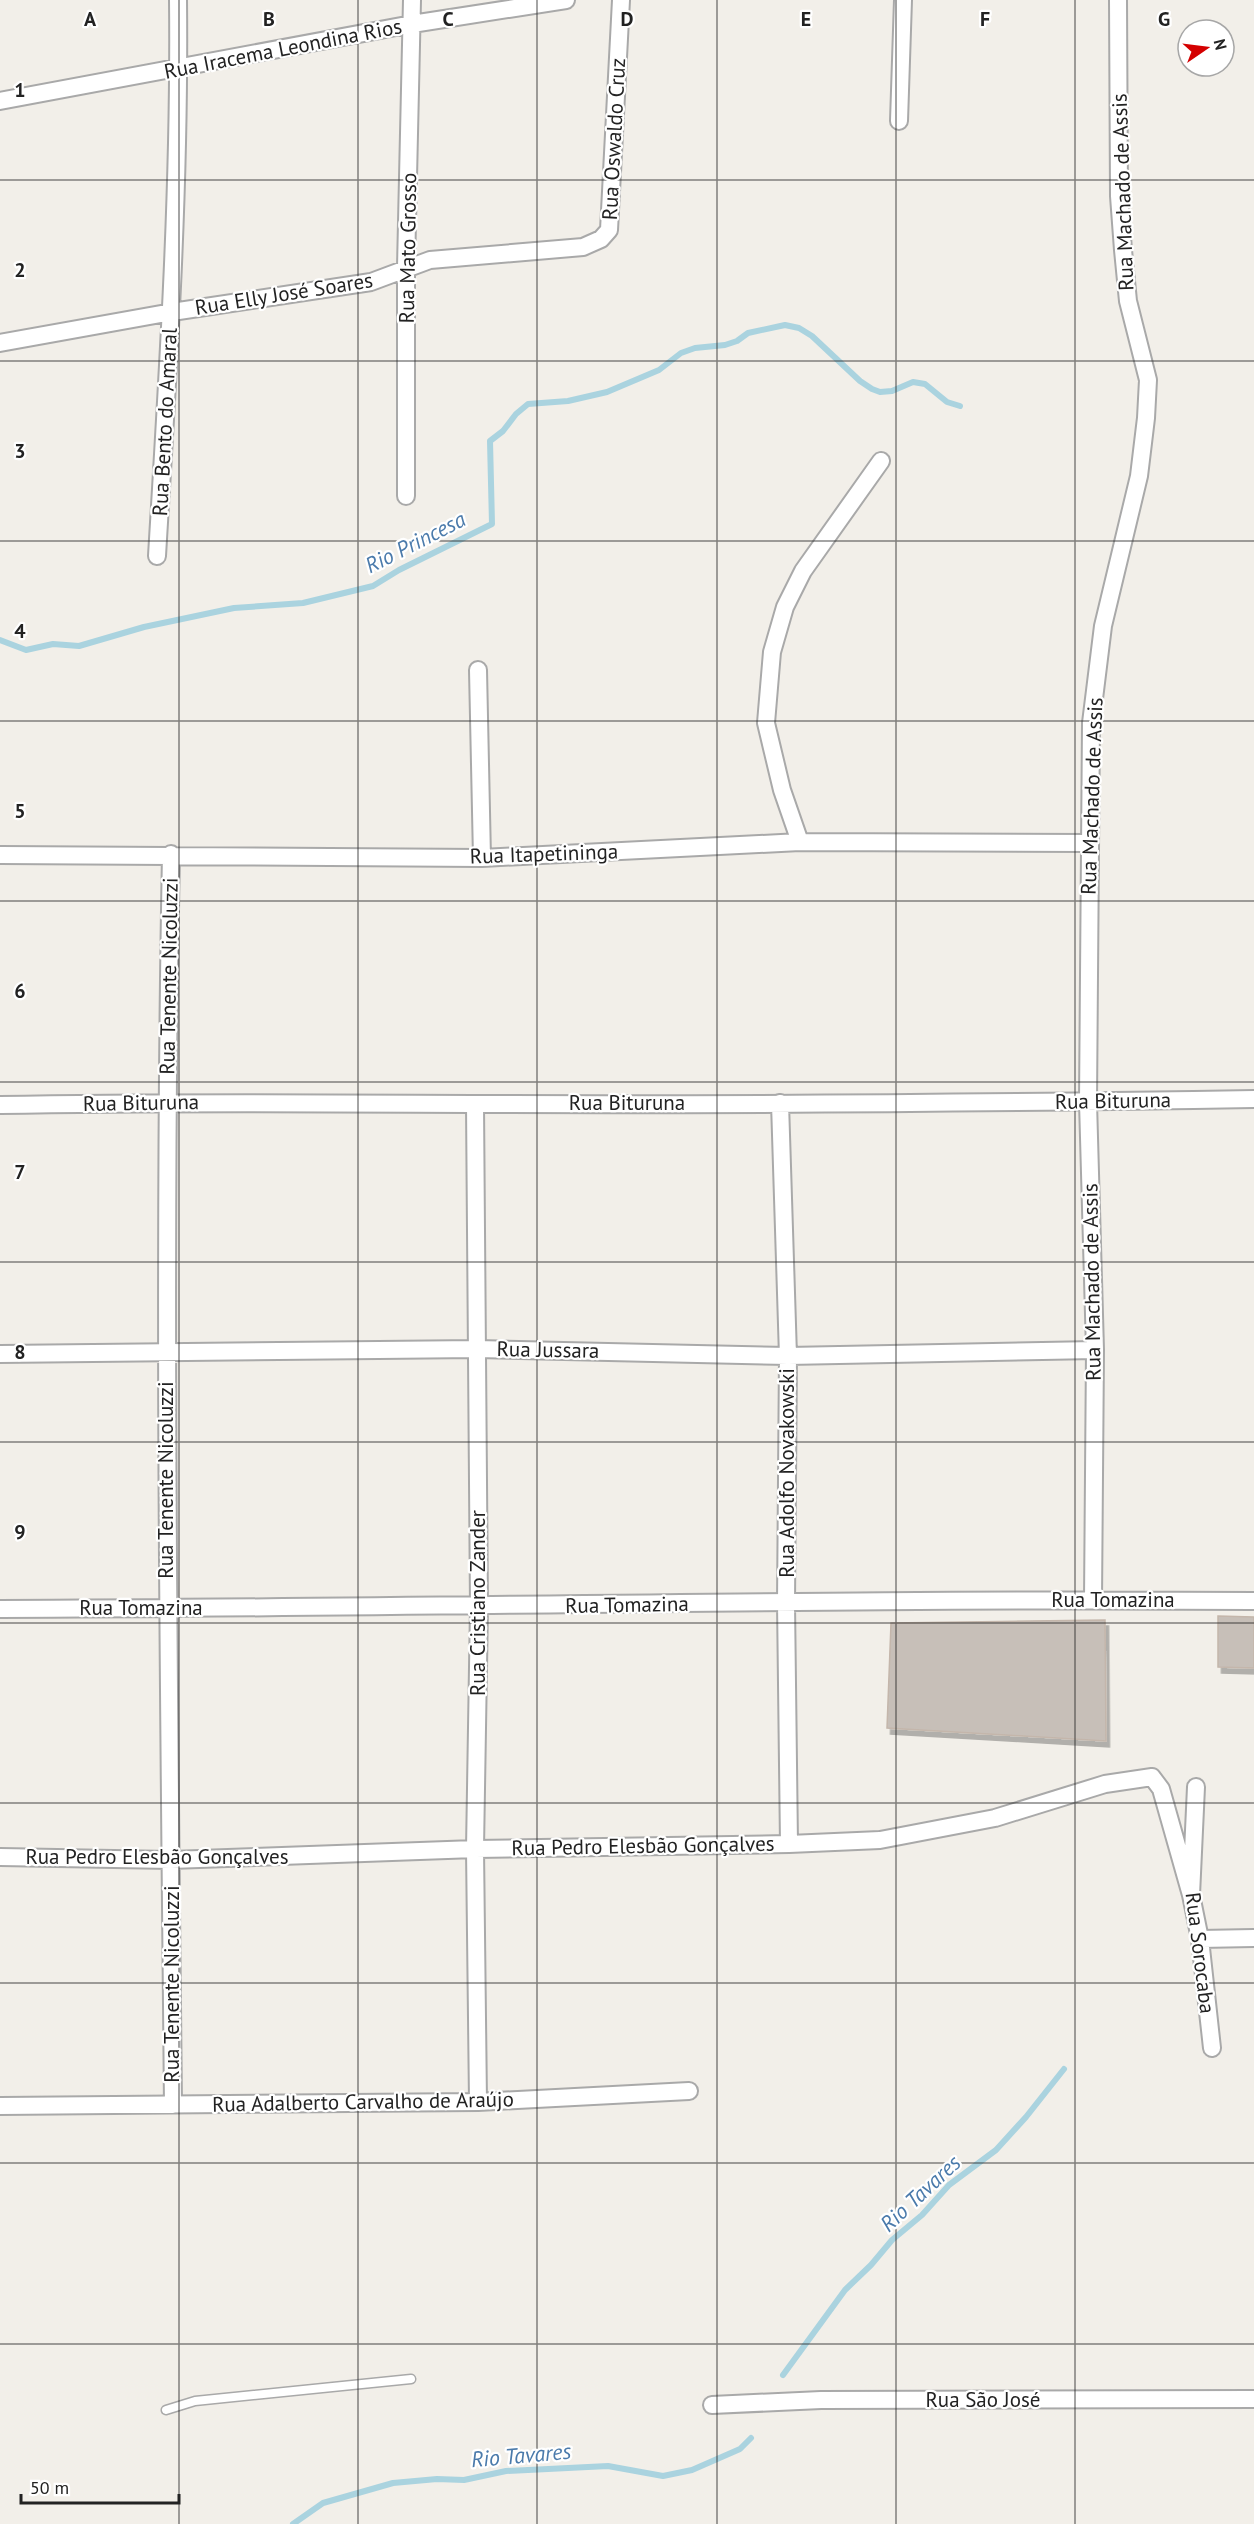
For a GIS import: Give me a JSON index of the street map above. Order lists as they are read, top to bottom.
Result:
{
  "streets": {
    "street": [
      "Rua Iracema Leondina Rios",
      "Rua Oswaldo Cruz",
      "Rua Machado de Assis",
      "Rua Mato Grosso",
      "Rua Elly José Soares",
      "Rua Bento do Amaral",
      "Rua Itapetininga",
      "Rua Tenente Nicoluzzi",
      "Rua Bituruna",
      "Rua Jussara",
      "Rua Adolfo Novakowski",
      "Rua Tomazina",
      "Rua Cristiano Zander",
      "Rua Pedro Elesbão Gonçalves",
      "Rua Sorocaba",
      "Rua Adalberto Carvalho de Araújo",
      "Rua São José"
    ]
  },
  "crossings": [
    ["Rua Iracema Leondina Rios", "Rua Mato Grosso"],
    ["Rua Iracema Leondina Rios", "Rua Bento do Amaral"],
    ["Rua Oswaldo Cruz", "Rua Elly José Soares"],
    ["Rua Machado de Assis", "Rua Itapetininga"],
    ["Rua Machado de Assis", "Rua Bituruna"],
    ["Rua Machado de Assis", "Rua Jussara"],
    ["Rua Machado de Assis", "Rua Tomazina"],
    ["Rua Mato Grosso", "Rua Elly José Soares"],
    ["Rua Elly José Soares", "Rua Bento do Amaral"],
    ["Rua Itapetininga", "Rua Tenente Nicoluzzi"],
    ["Rua Tenente Nicoluzzi", "Rua Bituruna"],
    ["Rua Tenente Nicoluzzi", "Rua Jussara"],
    ["Rua Tenente Nicoluzzi", "Rua Tomazina"],
    ["Rua Tenente Nicoluzzi", "Rua Pedro Elesbão Gonçalves"],
    ["Rua Tenente Nicoluzzi", "Rua Adalberto Carvalho de Araújo"],
    ["Rua Bituruna", "Rua Adolfo Novakowski"],
    ["Rua Bituruna", "Rua Cristiano Zander"],
    ["Rua Jussara", "Rua Adolfo Novakowski"],
    ["Rua Jussara", "Rua Cristiano Zander"],
    ["Rua Adolfo Novakowski", "Rua Tomazina"],
    ["Rua Adolfo Novakowski", "Rua Pedro Elesbão Gonçalves"],
    ["Rua Tomazina", "Rua Cristiano Zander"],
    ["Rua Cristiano Zander", "Rua Pedro Elesbão Gonçalves"],
    ["Rua Cristiano Zander", "Rua Adalberto Carvalho de Araújo"],
    ["Rua Pedro Elesbão Gonçalves", "Rua Sorocaba"]
  ],
  "water": ["Rio Princesa", "Rio Tavares"],
  "scale_bar": "50 m",
  "north": "right",
  "grid": {
    "columns": [
      "A",
      "B",
      "C",
      "D",
      "E",
      "F",
      "G"
    ],
    "rows": [
      "1",
      "2",
      "3",
      "4",
      "5",
      "6",
      "7",
      "8",
      "9"
    ]
  }
}
